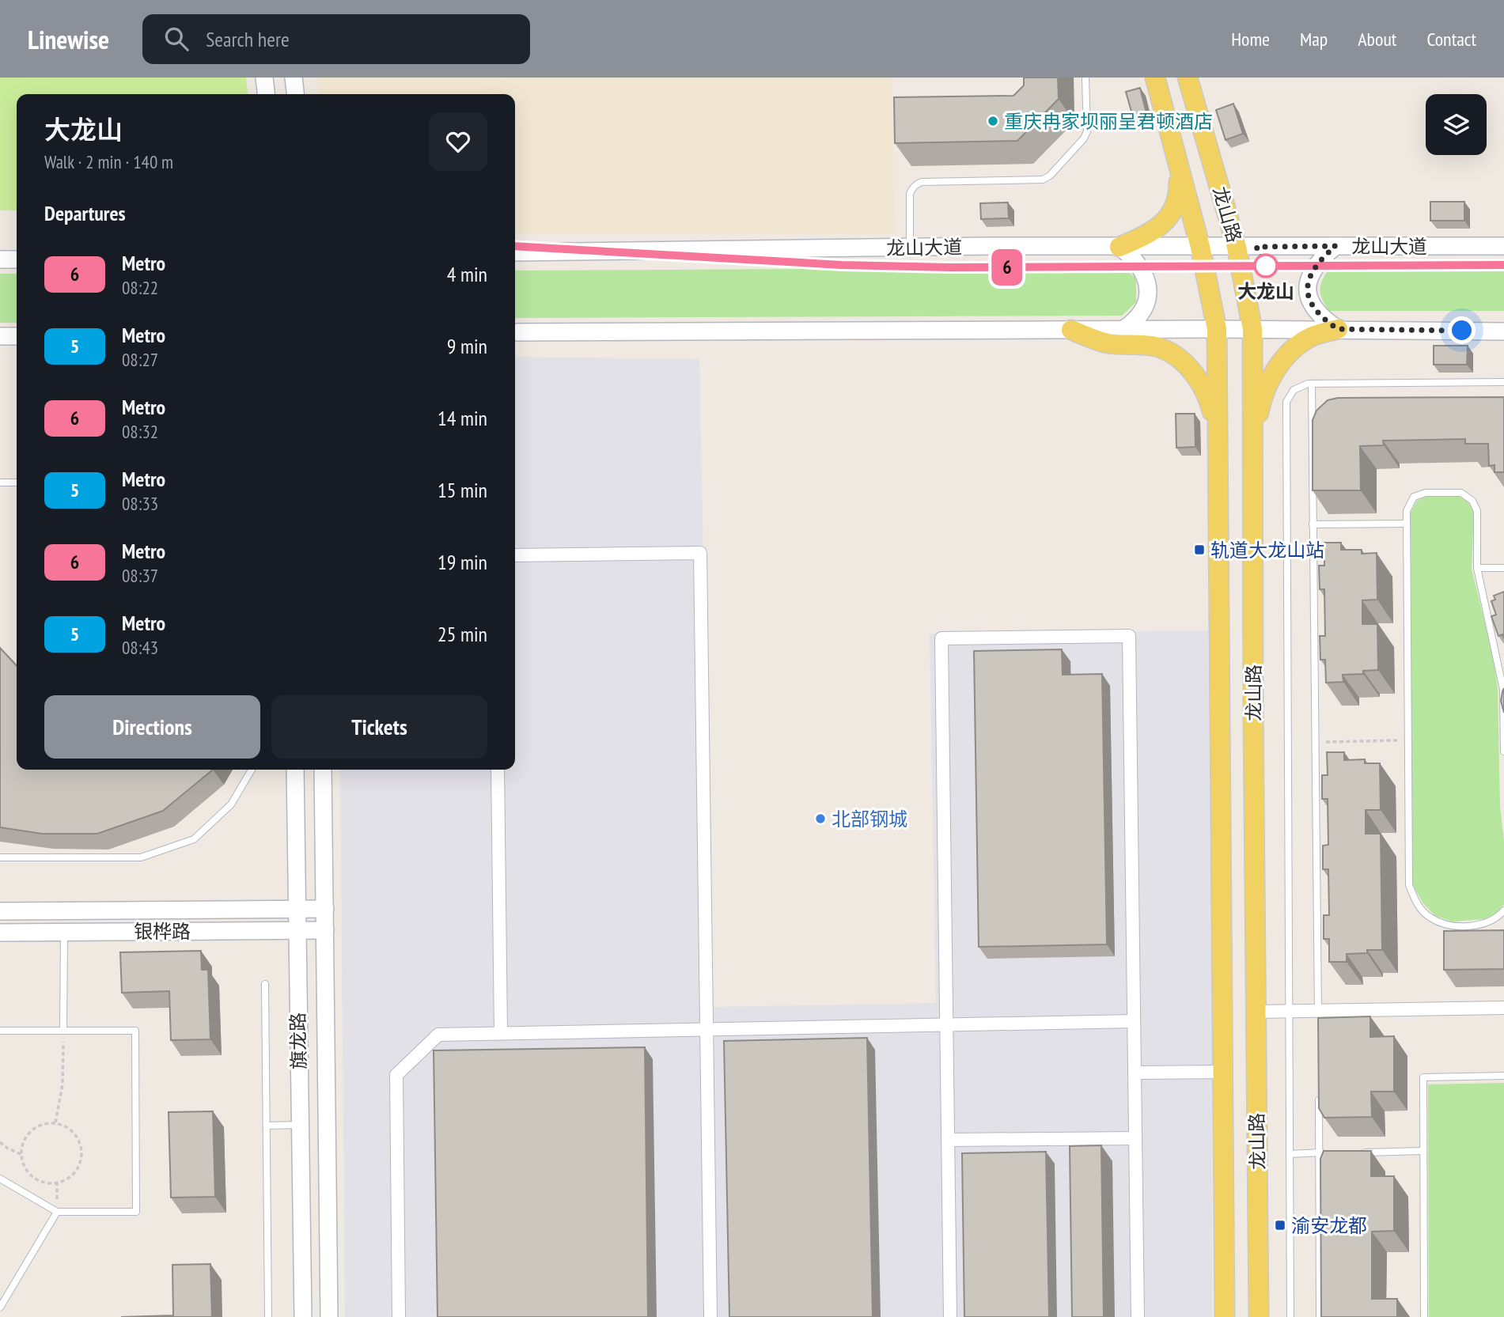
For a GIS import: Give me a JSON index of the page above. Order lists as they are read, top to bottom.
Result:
{
  "streets": {
    "main road": [
      "龙山路",
      "龙山大道",
      "银桦路",
      "旗龙路"
    ]
  },
  "crossings": [
    ["龙山路", "龙山大道"],
    ["银桦路", "旗龙路"]
  ],
  "places": {
    "other": ["重庆冉家坝丽呈君顿酒店", "大龙山", "北部钢城"],
    "transit": ["轨道大龙山站", "渝安龙都"]
  },
  "lines": ["metro line 6"],
  "page": {
    "header": "Linewise",
    "search": "Search here",
    "nav": [
      "Home",
      "Map",
      "About",
      "Contact"
    ],
    "on_map": "6",
    "heading": [
      ["大龙山", "Walk · 2 min · 140 m"],
      "Departures"
    ],
    "list": [
      {
        "mark": "6",
        "name": "Metro",
        "note": "08:22",
        "value": "4 min"
      },
      {
        "mark": "5",
        "name": "Metro",
        "note": "08:27",
        "value": "9 min"
      },
      {
        "mark": "6",
        "name": "Metro",
        "note": "08:32",
        "value": "14 min"
      },
      {
        "mark": "5",
        "name": "Metro",
        "note": "08:33",
        "value": "15 min"
      },
      {
        "mark": "6",
        "name": "Metro",
        "note": "08:37",
        "value": "19 min"
      },
      {
        "mark": "5",
        "name": "Metro",
        "note": "08:43",
        "value": "25 min"
      }
    ],
    "buttons": ["Directions", "Tickets"]
  }
}
